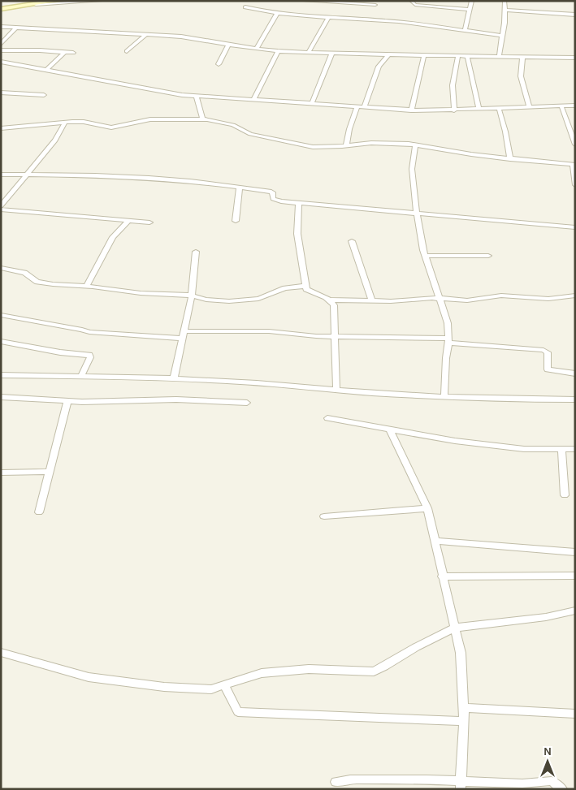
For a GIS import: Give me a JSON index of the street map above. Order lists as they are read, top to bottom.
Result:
{
  "north": "top"
}
